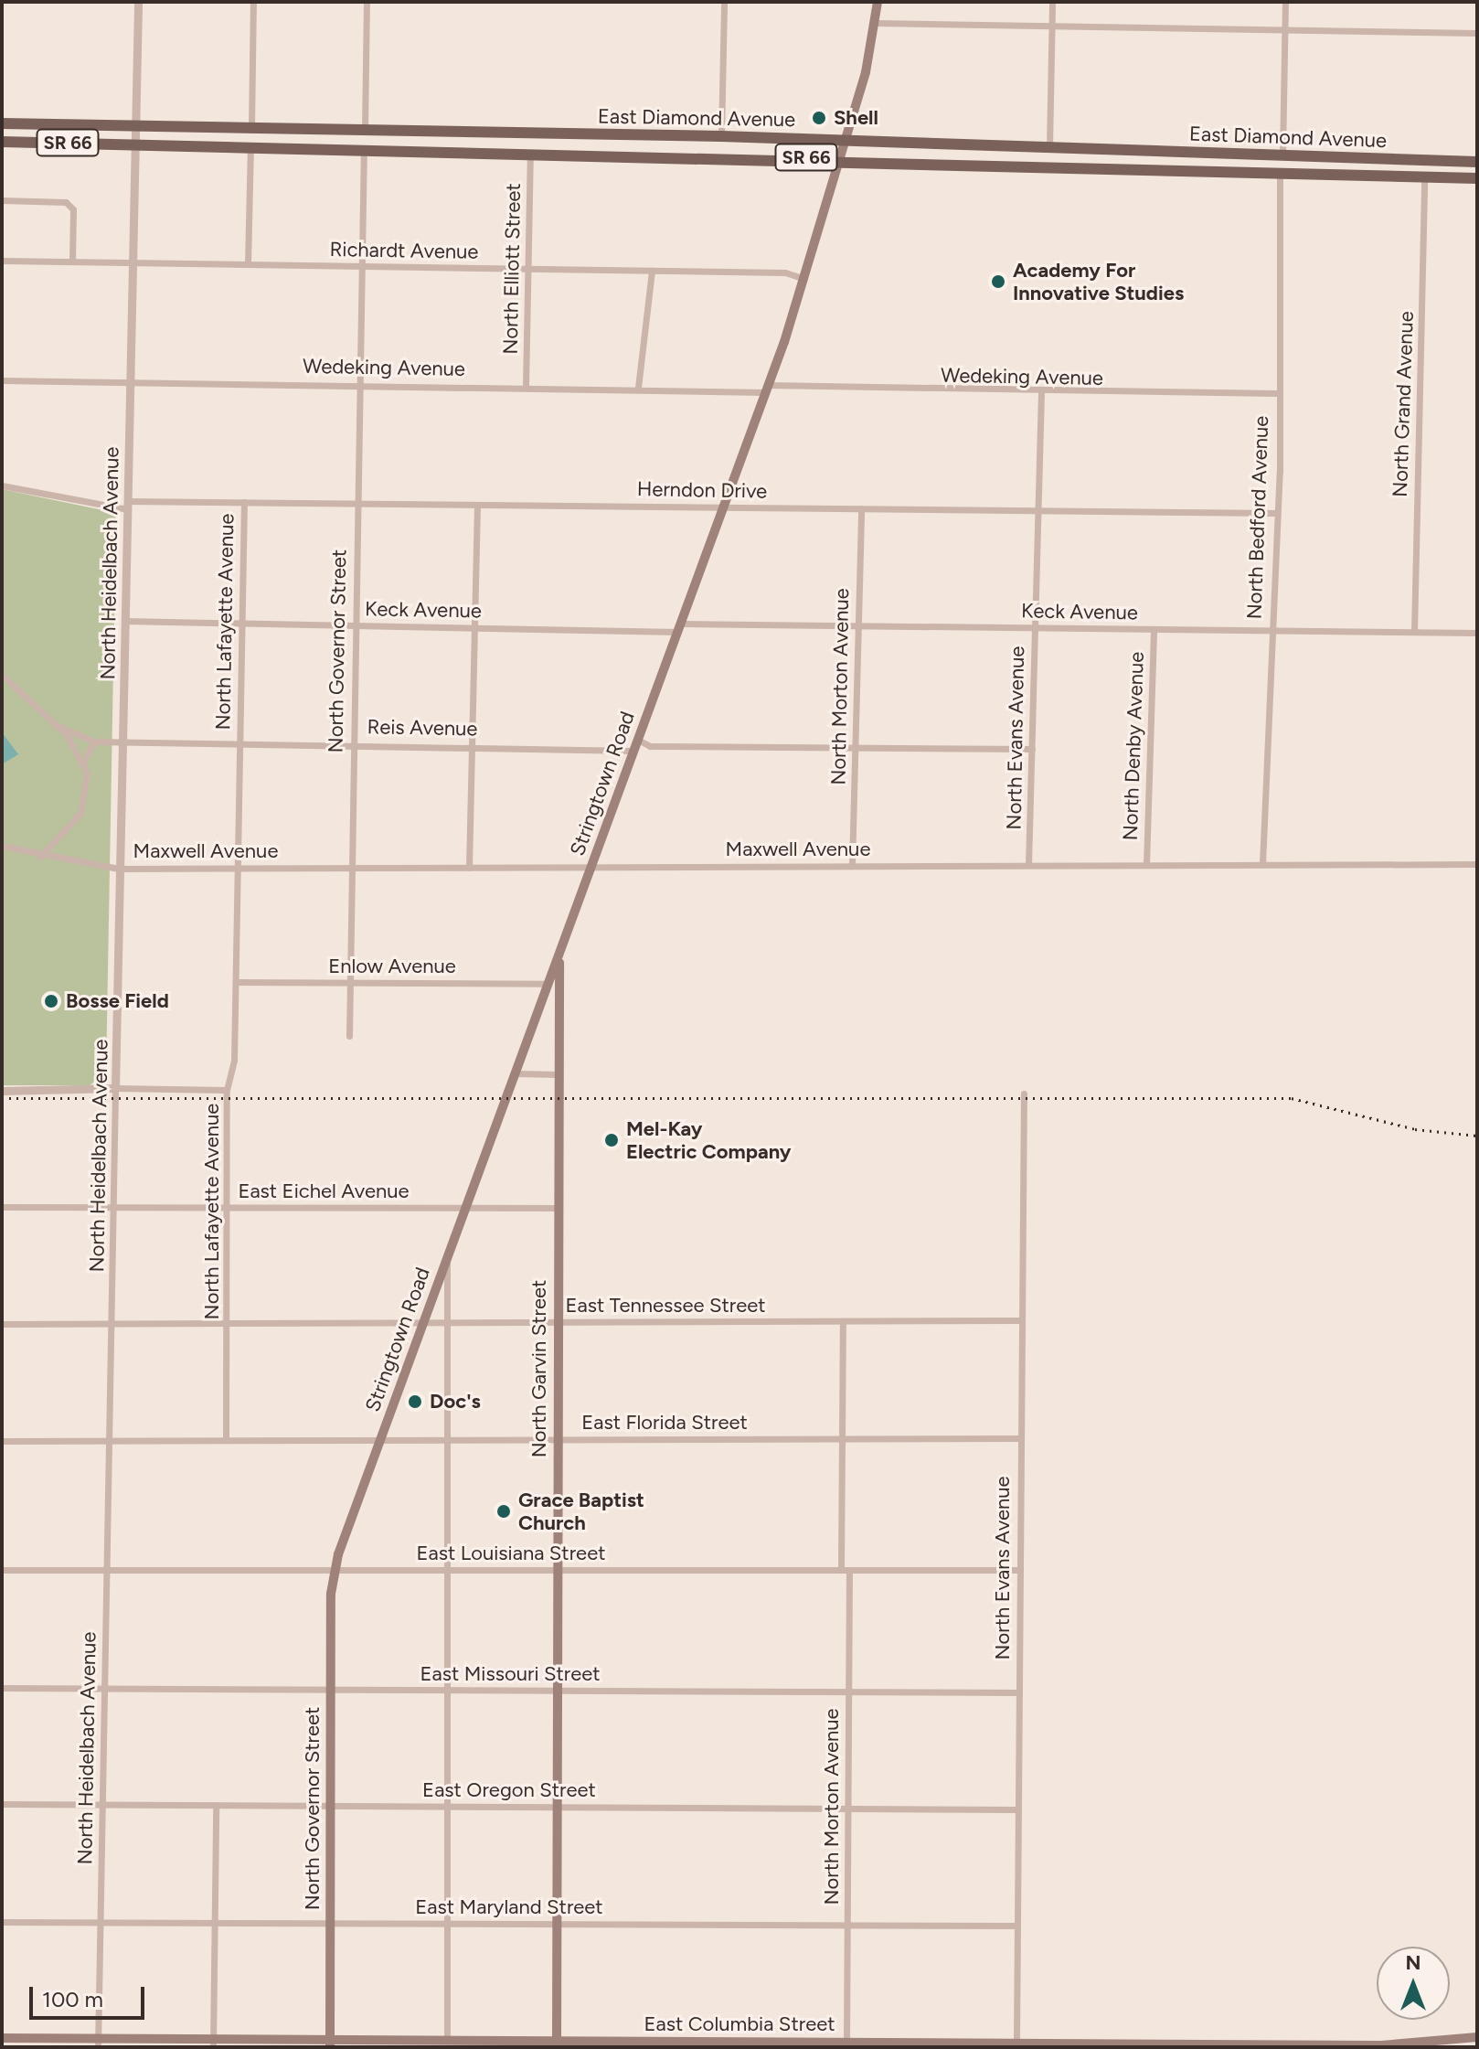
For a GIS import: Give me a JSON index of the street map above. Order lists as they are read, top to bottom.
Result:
{
  "streets": {
    "main road": [
      "East Diamond Avenue",
      "SR 66",
      "North Governor Street",
      "Stringtown Road",
      "North Garvin Street",
      "East Columbia Street"
    ],
    "street": [
      "Richardt Avenue",
      "North Elliott Street",
      "Wedeking Avenue",
      "North Grand Avenue",
      "Herndon Drive",
      "North Bedford Avenue",
      "North Heidelbach Avenue",
      "Keck Avenue",
      "North Lafayette Avenue",
      "North Morton Avenue",
      "Reis Avenue",
      "North Evans Avenue",
      "North Denby Avenue",
      "Maxwell Avenue",
      "Enlow Avenue",
      "East Eichel Avenue",
      "East Tennessee Street",
      "East Florida Street",
      "East Louisiana Street",
      "East Missouri Street",
      "East Oregon Street",
      "East Maryland Street"
    ]
  },
  "crossings": [
    ["East Diamond Avenue", "North Elliott Street"],
    ["East Diamond Avenue", "North Grand Avenue"],
    ["East Diamond Avenue", "North Bedford Avenue"],
    ["East Diamond Avenue", "North Heidelbach Avenue"],
    ["East Diamond Avenue", "North Governor Street"],
    ["East Diamond Avenue", "Stringtown Road"],
    ["Richardt Avenue", "North Elliott Street"],
    ["Richardt Avenue", "North Heidelbach Avenue"],
    ["Richardt Avenue", "North Governor Street"],
    ["Richardt Avenue", "Stringtown Road"],
    ["North Elliott Street", "Wedeking Avenue"],
    ["Wedeking Avenue", "North Bedford Avenue"],
    ["Wedeking Avenue", "North Heidelbach Avenue"],
    ["Wedeking Avenue", "North Governor Street"],
    ["Wedeking Avenue", "North Evans Avenue"],
    ["Wedeking Avenue", "Stringtown Road"],
    ["North Grand Avenue", "Keck Avenue"],
    ["Herndon Drive", "North Bedford Avenue"],
    ["Herndon Drive", "North Heidelbach Avenue"],
    ["Herndon Drive", "North Lafayette Avenue"],
    ["Herndon Drive", "North Governor Street"],
    ["Herndon Drive", "North Morton Avenue"],
    ["Herndon Drive", "North Evans Avenue"],
    ["Herndon Drive", "Stringtown Road"],
    ["North Bedford Avenue", "Keck Avenue"],
    ["North Bedford Avenue", "Maxwell Avenue"],
    ["North Heidelbach Avenue", "Keck Avenue"],
    ["North Heidelbach Avenue", "Reis Avenue"],
    ["North Heidelbach Avenue", "Maxwell Avenue"],
    ["North Heidelbach Avenue", "East Eichel Avenue"],
    ["North Heidelbach Avenue", "East Tennessee Street"],
    ["North Heidelbach Avenue", "East Florida Street"],
    ["North Heidelbach Avenue", "East Louisiana Street"],
    ["North Heidelbach Avenue", "East Missouri Street"],
    ["North Heidelbach Avenue", "East Oregon Street"],
    ["North Heidelbach Avenue", "East Maryland Street"],
    ["North Heidelbach Avenue", "East Columbia Street"],
    ["Keck Avenue", "North Lafayette Avenue"],
    ["Keck Avenue", "North Governor Street"],
    ["Keck Avenue", "North Morton Avenue"],
    ["Keck Avenue", "North Evans Avenue"],
    ["Keck Avenue", "North Denby Avenue"],
    ["Keck Avenue", "Stringtown Road"],
    ["North Lafayette Avenue", "Reis Avenue"],
    ["North Lafayette Avenue", "Maxwell Avenue"],
    ["North Lafayette Avenue", "Enlow Avenue"],
    ["North Lafayette Avenue", "East Eichel Avenue"],
    ["North Lafayette Avenue", "East Tennessee Street"],
    ["North Lafayette Avenue", "East Florida Street"],
    ["North Governor Street", "Reis Avenue"],
    ["North Governor Street", "Stringtown Road"],
    ["North Governor Street", "Maxwell Avenue"],
    ["North Governor Street", "Enlow Avenue"],
    ["North Governor Street", "East Louisiana Street"],
    ["North Governor Street", "East Missouri Street"],
    ["North Governor Street", "East Oregon Street"],
    ["North Governor Street", "East Maryland Street"],
    ["North Governor Street", "East Columbia Street"],
    ["North Morton Avenue", "Maxwell Avenue"],
    ["North Morton Avenue", "East Louisiana Street"],
    ["North Morton Avenue", "East Missouri Street"],
    ["North Morton Avenue", "East Oregon Street"],
    ["North Morton Avenue", "East Maryland Street"],
    ["North Morton Avenue", "East Columbia Street"],
    ["Reis Avenue", "Stringtown Road"],
    ["North Evans Avenue", "Maxwell Avenue"],
    ["North Evans Avenue", "East Tennessee Street"],
    ["North Evans Avenue", "East Florida Street"],
    ["North Evans Avenue", "East Louisiana Street"],
    ["North Evans Avenue", "East Missouri Street"],
    ["North Evans Avenue", "East Oregon Street"],
    ["North Evans Avenue", "East Maryland Street"],
    ["North Evans Avenue", "East Columbia Street"],
    ["North Denby Avenue", "Maxwell Avenue"],
    ["Stringtown Road", "Maxwell Avenue"],
    ["Stringtown Road", "Enlow Avenue"],
    ["Stringtown Road", "East Eichel Avenue"],
    ["Stringtown Road", "East Tennessee Street"],
    ["Stringtown Road", "North Garvin Street"],
    ["Stringtown Road", "East Florida Street"],
    ["Stringtown Road", "East Louisiana Street"],
    ["East Eichel Avenue", "North Garvin Street"],
    ["East Tennessee Street", "North Garvin Street"],
    ["North Garvin Street", "East Florida Street"],
    ["North Garvin Street", "East Louisiana Street"],
    ["North Garvin Street", "East Missouri Street"],
    ["North Garvin Street", "East Oregon Street"],
    ["North Garvin Street", "East Maryland Street"],
    ["North Garvin Street", "East Columbia Street"]
  ],
  "places": [
    "Shell",
    "Academy For Innovative Studies",
    "Bosse Field",
    "Mel-Kay Electric Company",
    "Doc's",
    "Grace Baptist Church"
  ],
  "scale_bar": "100 m",
  "north": "top"
}
